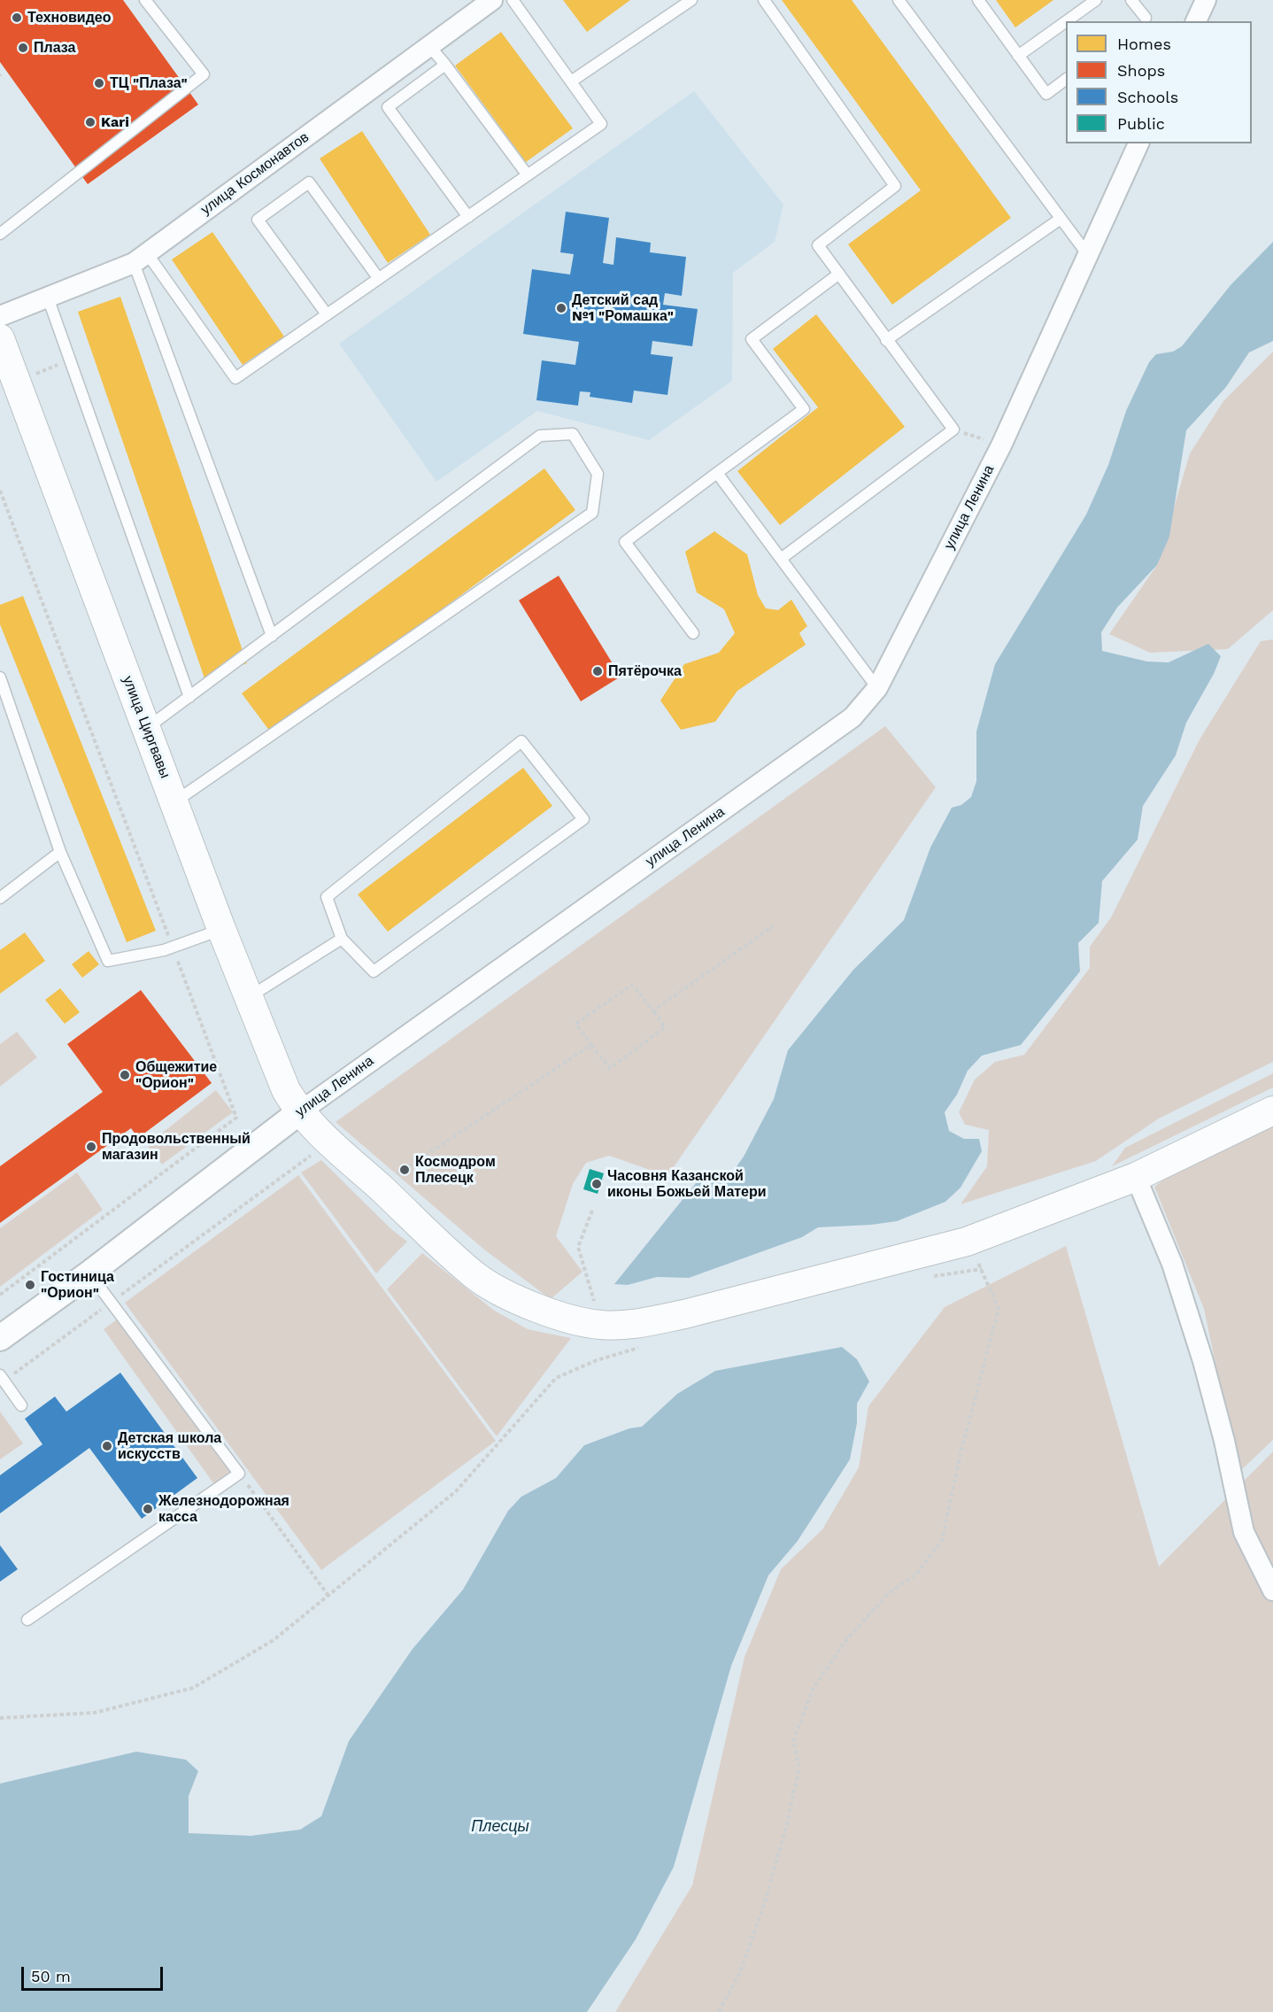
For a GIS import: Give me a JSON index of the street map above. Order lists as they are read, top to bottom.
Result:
{
  "streets": {
    "main road": ["улица Циргвавы"],
    "street": ["улица Космонавтов", "улица Ленина"]
  },
  "crossings": [
    ["улица Ленина", "улица Циргвавы"]
  ],
  "water": ["Плесцы"],
  "places": [
    "Техновидео",
    "Плаза",
    "ТЦ \"Плаза\"",
    "Kari",
    "Детский сад №1 \"Ромашка\"",
    "Пятёрочка",
    "Общежитие \"Орион\"",
    "Продовольственный магазин",
    "Космодром Плесецк",
    "Часовня Казанской иконы Божьей Матери",
    "Гостиница \"Орион\"",
    "Детская школа искусств",
    "Железнодорожная касса"
  ],
  "legend": [
    "Homes",
    "Shops",
    "Schools",
    "Public"
  ],
  "scale_bar": "50 m"
}
